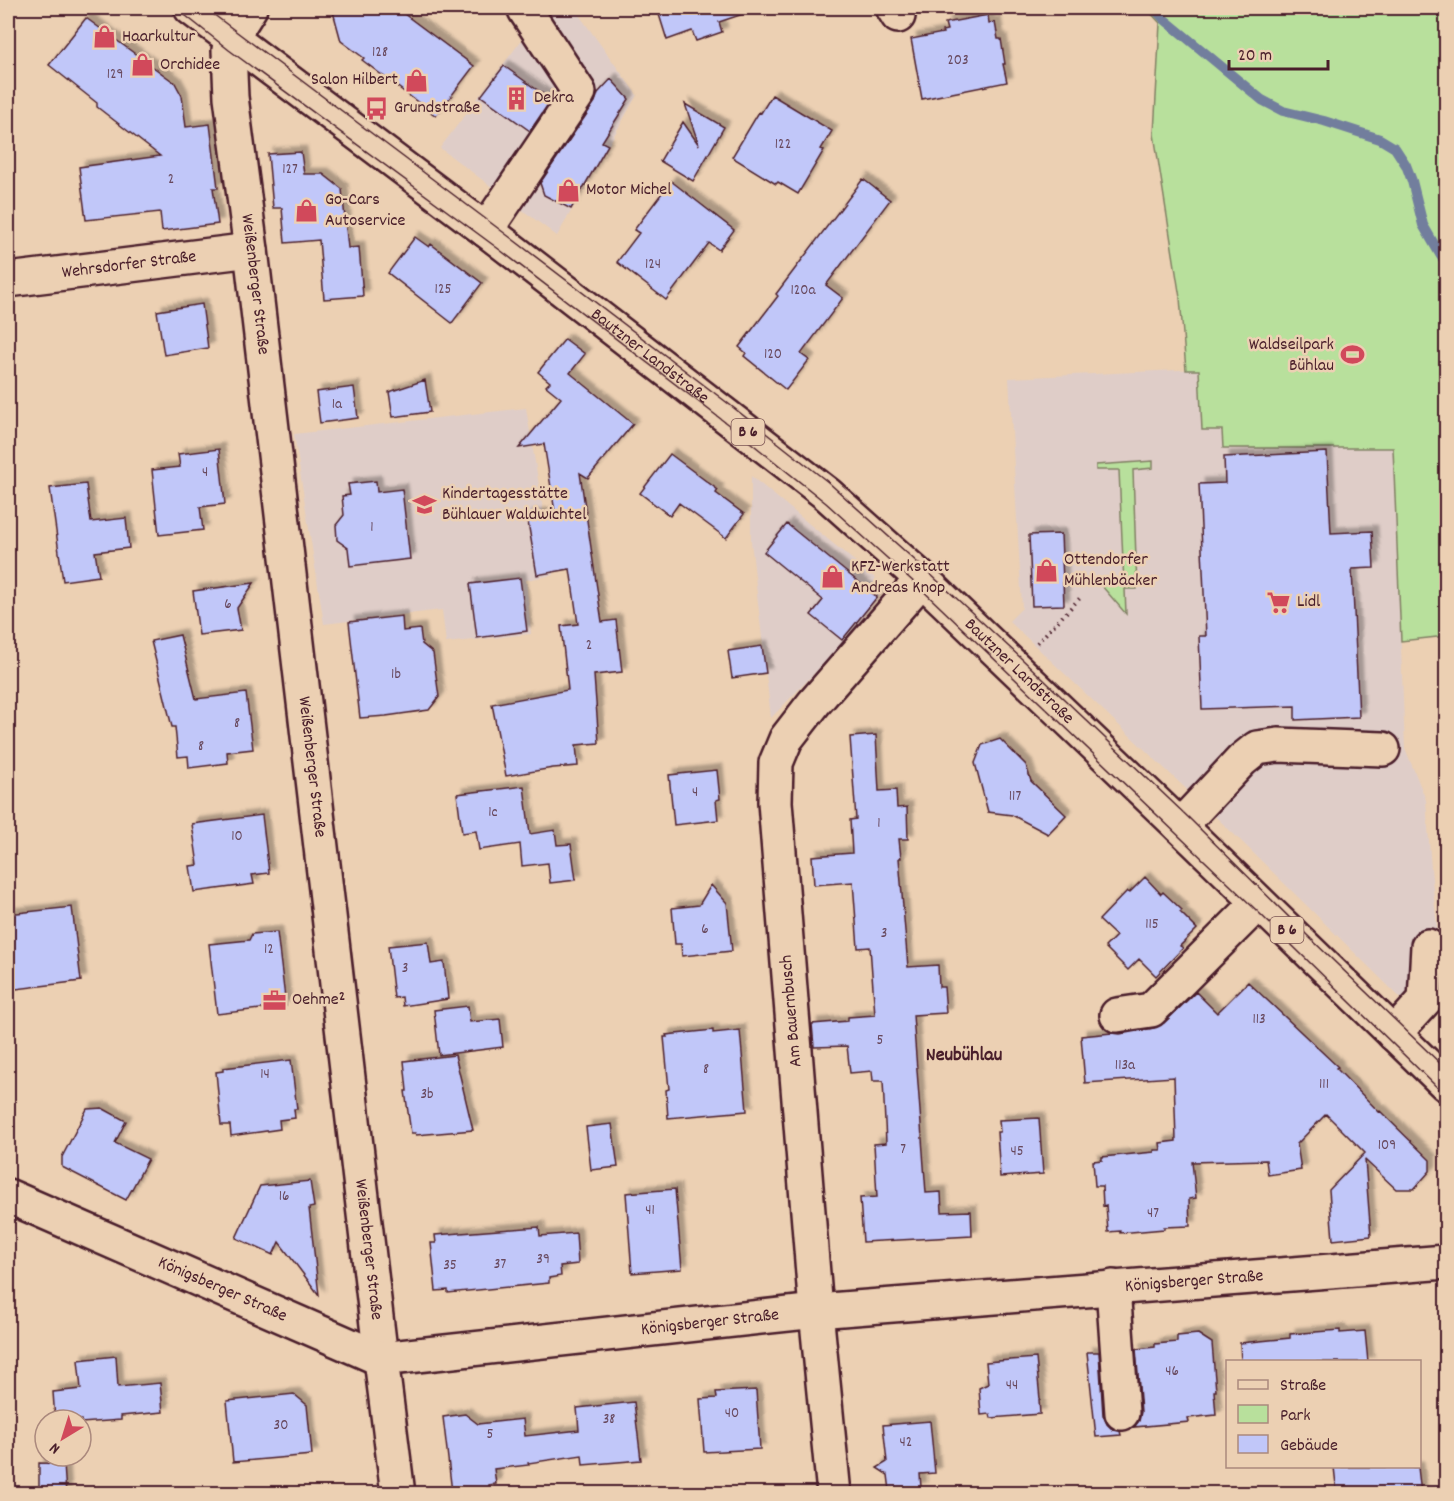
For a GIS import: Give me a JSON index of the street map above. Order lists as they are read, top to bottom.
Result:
{
  "streets": {
    "street": [
      "Wehrsdorfer Straße",
      "Weißenberger Straße",
      "Bautzner Landstraße",
      "B 6",
      "Am Bauernbusch",
      "Königsberger Straße"
    ]
  },
  "crossings": [
    ["Wehrsdorfer Straße", "Weißenberger Straße"],
    ["Weißenberger Straße", "Bautzner Landstraße"],
    ["Weißenberger Straße", "Königsberger Straße"],
    ["Bautzner Landstraße", "Am Bauernbusch"],
    ["Am Bauernbusch", "Königsberger Straße"]
  ],
  "districts": ["Neubühlau"],
  "places": {
    "shop": [
      "Haarkultur",
      "Orchidee",
      "Salon Hilbert",
      "Motor Michel",
      "Go-Cars Autoservice",
      "Ottendorfer Mühlenbäcker",
      "KFZ-Werkstatt Andreas Knop"
    ],
    "building": ["Dekra"],
    "bus stop": ["Grundstraße"],
    "sports": ["Waldseilpark Bühlau"],
    "school or university": ["Kindertagesstätte Bühlauer Waldwichtel"],
    "supermarket": ["Lidl"],
    "office": ["Oehme²"]
  },
  "house_numbers": [
    "128",
    "203",
    "129",
    "122",
    "127",
    "2",
    "124",
    "125",
    "120a",
    "120",
    "1a",
    "4",
    "1",
    "6",
    "2",
    "1b",
    "8",
    "8",
    "4",
    "117",
    "1c",
    "1",
    "10",
    "115",
    "6",
    "3",
    "12",
    "3",
    "113",
    "5",
    "113a",
    "8",
    "14",
    "111",
    "3b",
    "109",
    "7",
    "45",
    "16",
    "41",
    "47",
    "39",
    "37",
    "35",
    "46",
    "44",
    "40",
    "38",
    "30",
    "5",
    "42"
  ],
  "legend": ["Straße", "Park", "Gebäude"],
  "scale_bar": "20 m",
  "north": "bottom left"
}
